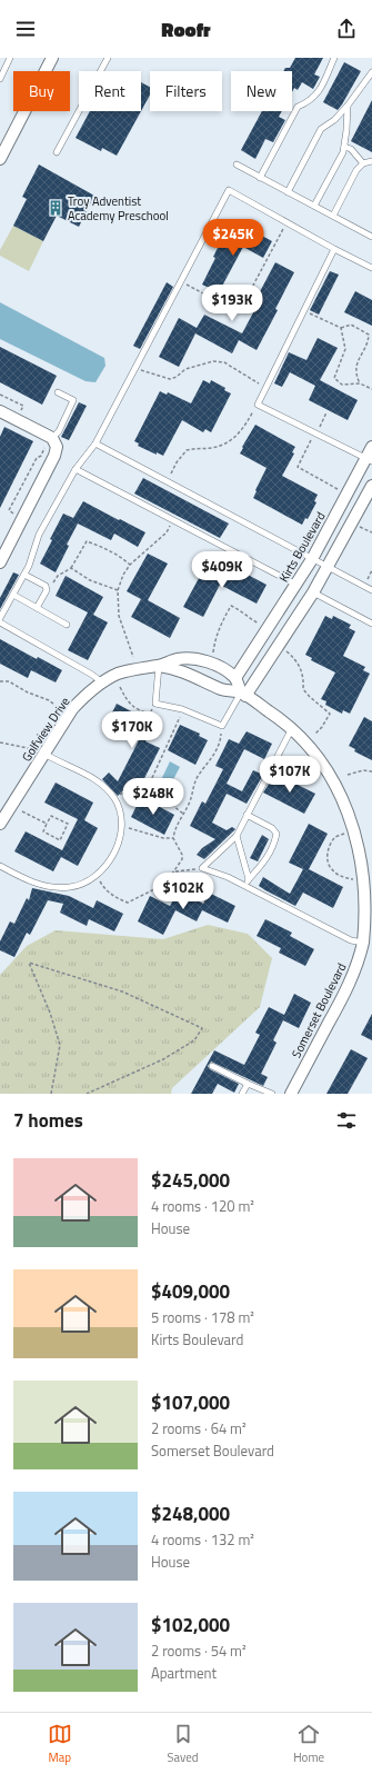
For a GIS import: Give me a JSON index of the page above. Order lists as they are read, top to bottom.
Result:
{
  "streets": {
    "street": ["Kirts Boulevard", "Golfview Drive", "Somerset Boulevard"]
  },
  "crossings": [
    ["Kirts Boulevard", "Golfview Drive"],
    ["Golfview Drive", "Somerset Boulevard"]
  ],
  "places": {
    "building": ["Troy Adventist Academy Preschool"]
  },
  "page": {
    "header": "Roofr",
    "chip": [
      "Buy",
      "Rent",
      "Filters",
      "New"
    ],
    "price": [
      "$245K",
      "$193K",
      "$409K",
      "$170K",
      "$107K",
      "$248K",
      "$102K"
    ],
    "heading": "7 homes",
    "list": [
      {
        "name": "$245,000",
        "note": "4 rooms · 120 m² · House"
      },
      {
        "name": "$409,000",
        "note": "5 rooms · 178 m² · Kirts Boulevard"
      },
      {
        "name": "$107,000",
        "note": "2 rooms · 64 m² · Somerset Boulevard"
      },
      {
        "name": "$248,000",
        "note": "4 rooms · 132 m² · House"
      },
      {
        "name": "$102,000",
        "note": "2 rooms · 54 m² · Apartment"
      }
    ],
    "tabs": ["Map", "Saved", "Home"]
  }
}
